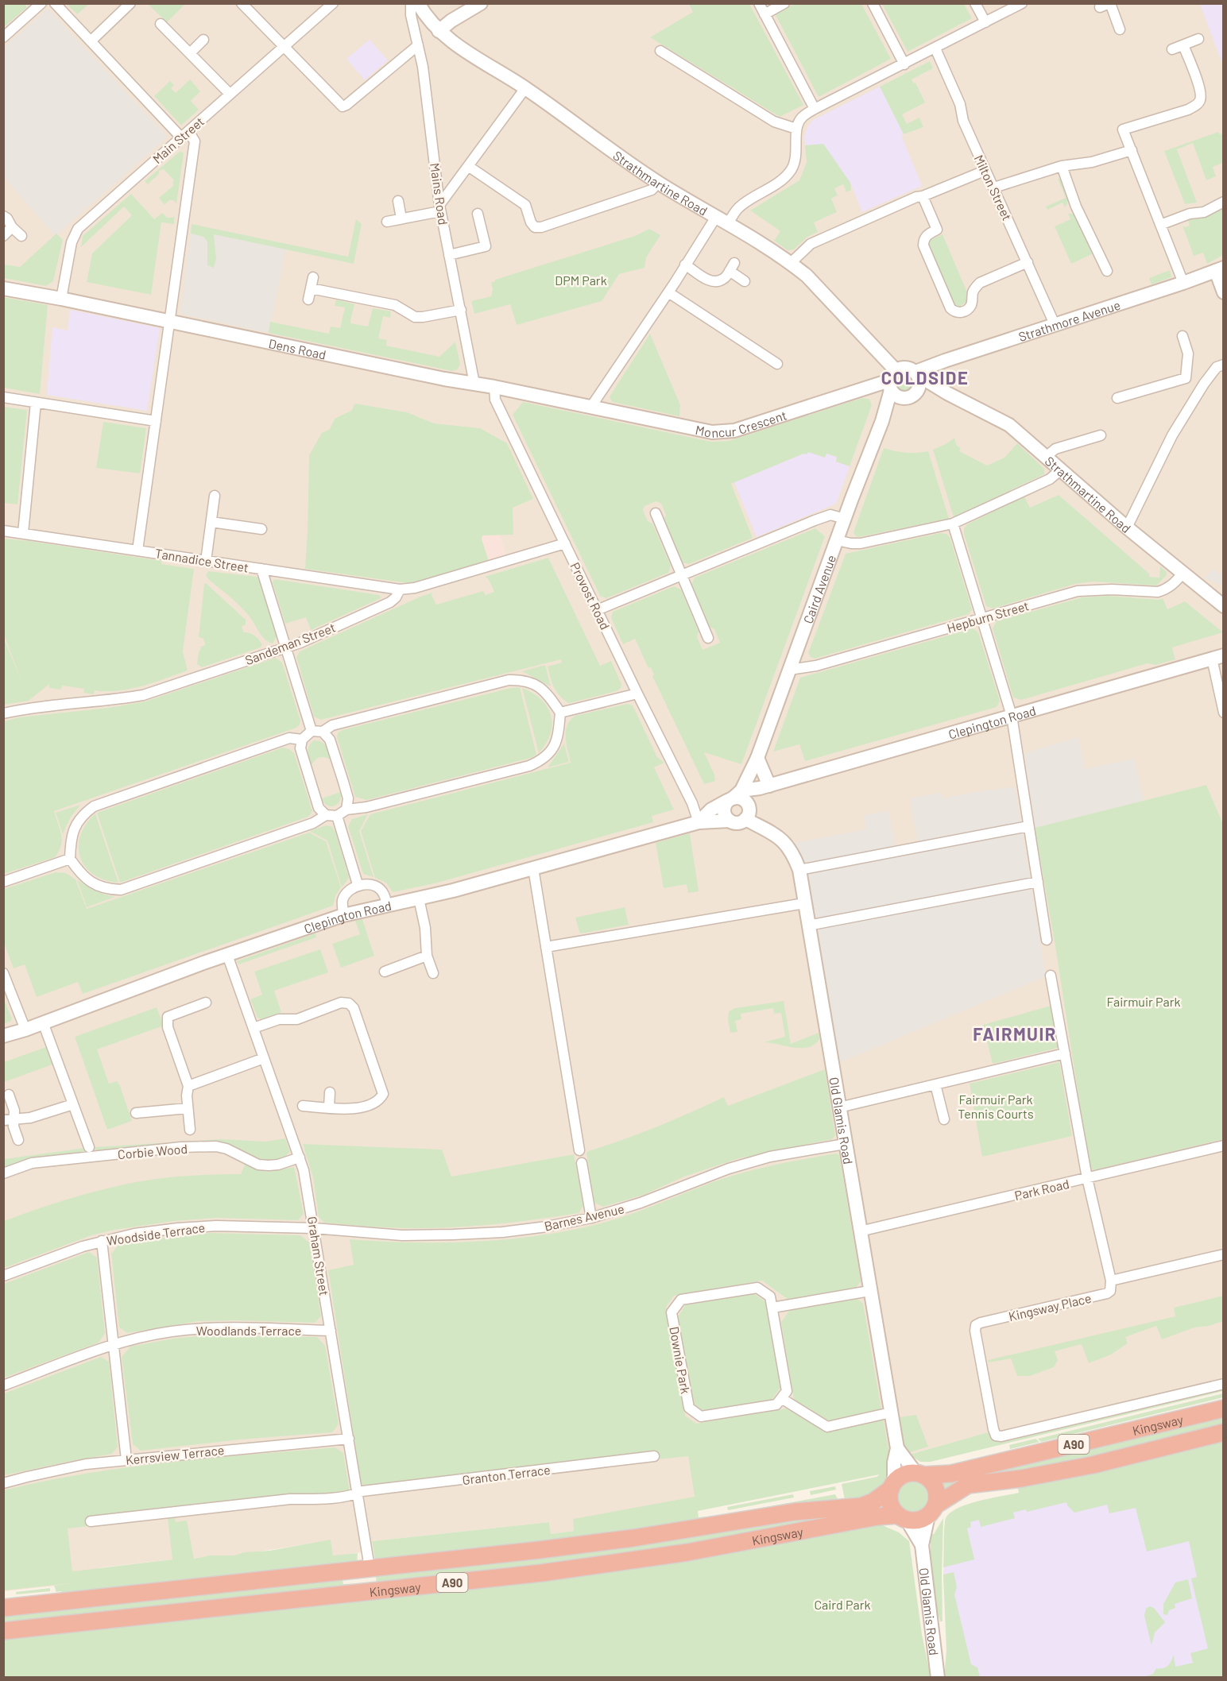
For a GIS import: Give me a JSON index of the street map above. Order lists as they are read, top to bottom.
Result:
{
  "streets": {
    "highway": ["Kingsway", "A90"],
    "street": [
      "Main Street",
      "Strathmartine Road",
      "Milton Street",
      "Mains Road",
      "Strathmore Avenue",
      "Dens Road",
      "Moncur Crescent",
      "Tannadice Street",
      "Caird Avenue",
      "Provost Road",
      "Hepburn Street",
      "Sandeman Street",
      "Clepington Road",
      "Old Glamis Road",
      "Corbie Wood",
      "Park Road",
      "Barnes Avenue",
      "Woodside Terrace",
      "Graham Street",
      "Kingsway Place",
      "Woodlands Terrace",
      "Downie Park",
      "Kerrsview Terrace",
      "Granton Terrace"
    ]
  },
  "crossings": [
    ["Main Street", "Dens Road"],
    ["Strathmartine Road", "Strathmore Avenue"],
    ["Strathmartine Road", "Moncur Crescent"],
    ["Strathmartine Road", "Caird Avenue"],
    ["Strathmartine Road", "Hepburn Street"],
    ["Milton Street", "Strathmore Avenue"],
    ["Mains Road", "Dens Road"],
    ["Strathmore Avenue", "Moncur Crescent"],
    ["Strathmore Avenue", "Caird Avenue"],
    ["Dens Road", "Moncur Crescent"],
    ["Dens Road", "Provost Road"],
    ["Moncur Crescent", "Caird Avenue"],
    ["Tannadice Street", "Sandeman Street"],
    ["Caird Avenue", "Hepburn Street"],
    ["Caird Avenue", "Clepington Road"],
    ["Caird Avenue", "Old Glamis Road"],
    ["Provost Road", "Clepington Road"],
    ["Clepington Road", "Old Glamis Road"],
    ["Clepington Road", "Graham Street"],
    ["Old Glamis Road", "Park Road"],
    ["Old Glamis Road", "Barnes Avenue"],
    ["Old Glamis Road", "Kingsway"],
    ["Old Glamis Road", "A90"],
    ["Corbie Wood", "Graham Street"],
    ["Barnes Avenue", "Woodside Terrace"],
    ["Barnes Avenue", "Graham Street"],
    ["Woodside Terrace", "Graham Street"],
    ["Graham Street", "Woodlands Terrace"],
    ["Graham Street", "Kingsway"],
    ["Graham Street", "Kerrsview Terrace"],
    ["Graham Street", "Granton Terrace"],
    ["Kingsway", "A90"]
  ],
  "districts": ["COLDSIDE", "FAIRMUIR"],
  "parks": [
    "DPM Park",
    "Fairmuir Park",
    "Fairmuir Park Tennis Courts",
    "Caird Park"
  ]
}
